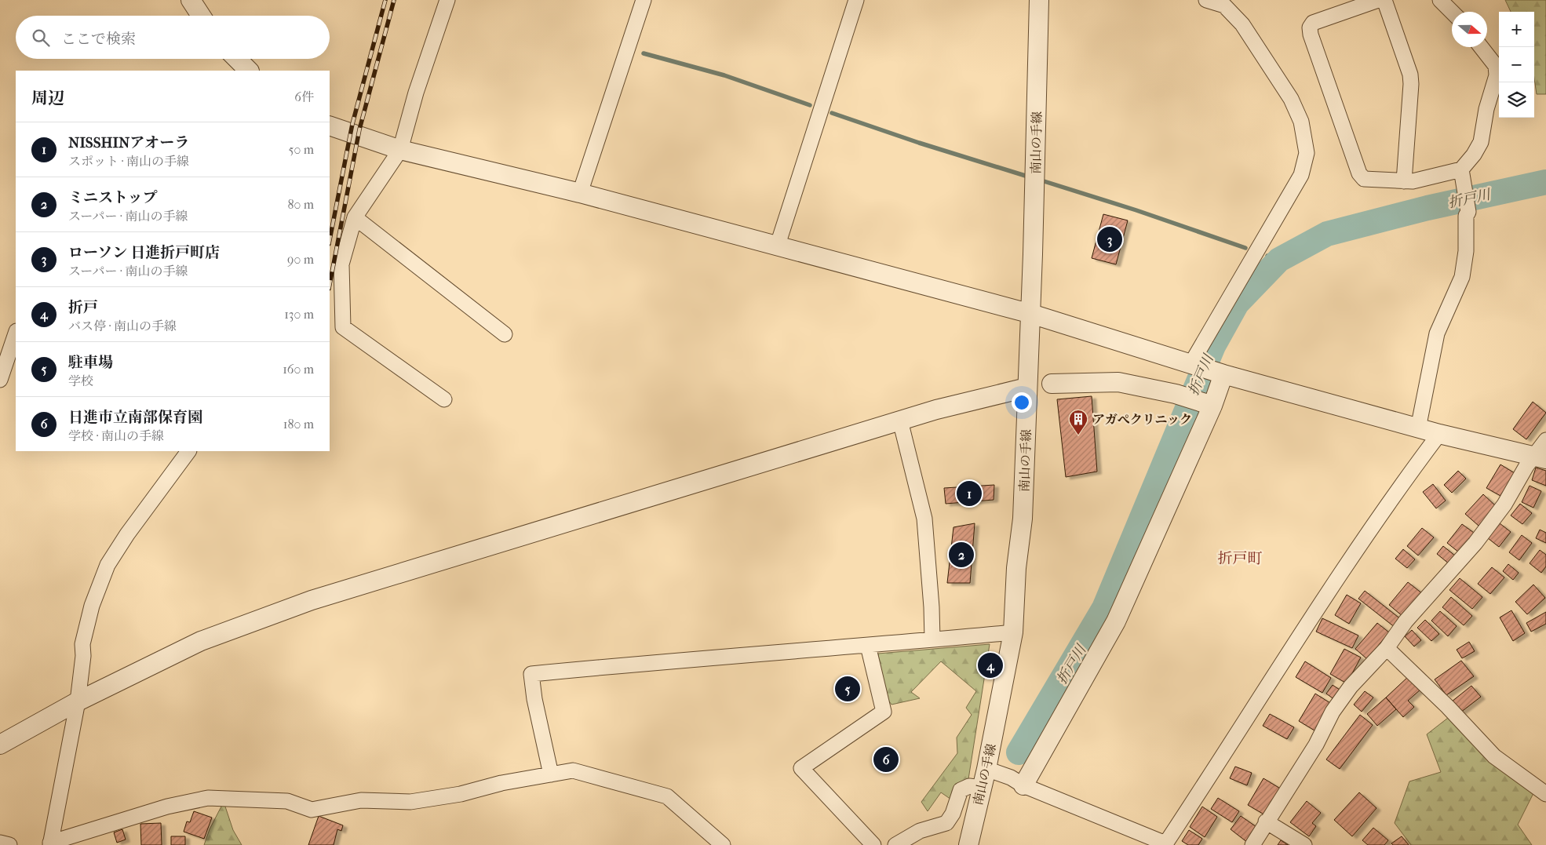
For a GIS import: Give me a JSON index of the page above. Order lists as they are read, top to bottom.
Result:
{
  "streets": {
    "street": ["南山の手線"]
  },
  "districts": ["折戸町"],
  "water": ["折戸川"],
  "places": {
    "building": ["アガぺクリニック"]
  },
  "north": "right",
  "page": {
    "map_buttons": ["+", "−"],
    "search": "ここで検索",
    "heading": ["周辺", "6件"],
    "list": [
      {
        "mark": "1",
        "name": "NISSHINアオーラ",
        "note": "スポット · 南山の手線",
        "value": "50 m"
      },
      {
        "mark": "2",
        "name": "ミニストップ",
        "note": "スーパー · 南山の手線",
        "value": "80 m"
      },
      {
        "mark": "3",
        "name": "ローソン 日進折戸町店",
        "note": "スーパー · 南山の手線",
        "value": "90 m"
      },
      {
        "mark": "4",
        "name": "折戸",
        "note": "バス停 · 南山の手線",
        "value": "130 m"
      },
      {
        "mark": "5",
        "name": "駐車場",
        "note": "学校",
        "value": "160 m"
      },
      {
        "mark": "6",
        "name": "日進市立南部保育園",
        "note": "学校 · 南山の手線",
        "value": "180 m"
      }
    ],
    "pins": [
      "3",
      "1",
      "2",
      "4",
      "5",
      "6"
    ]
  }
}
